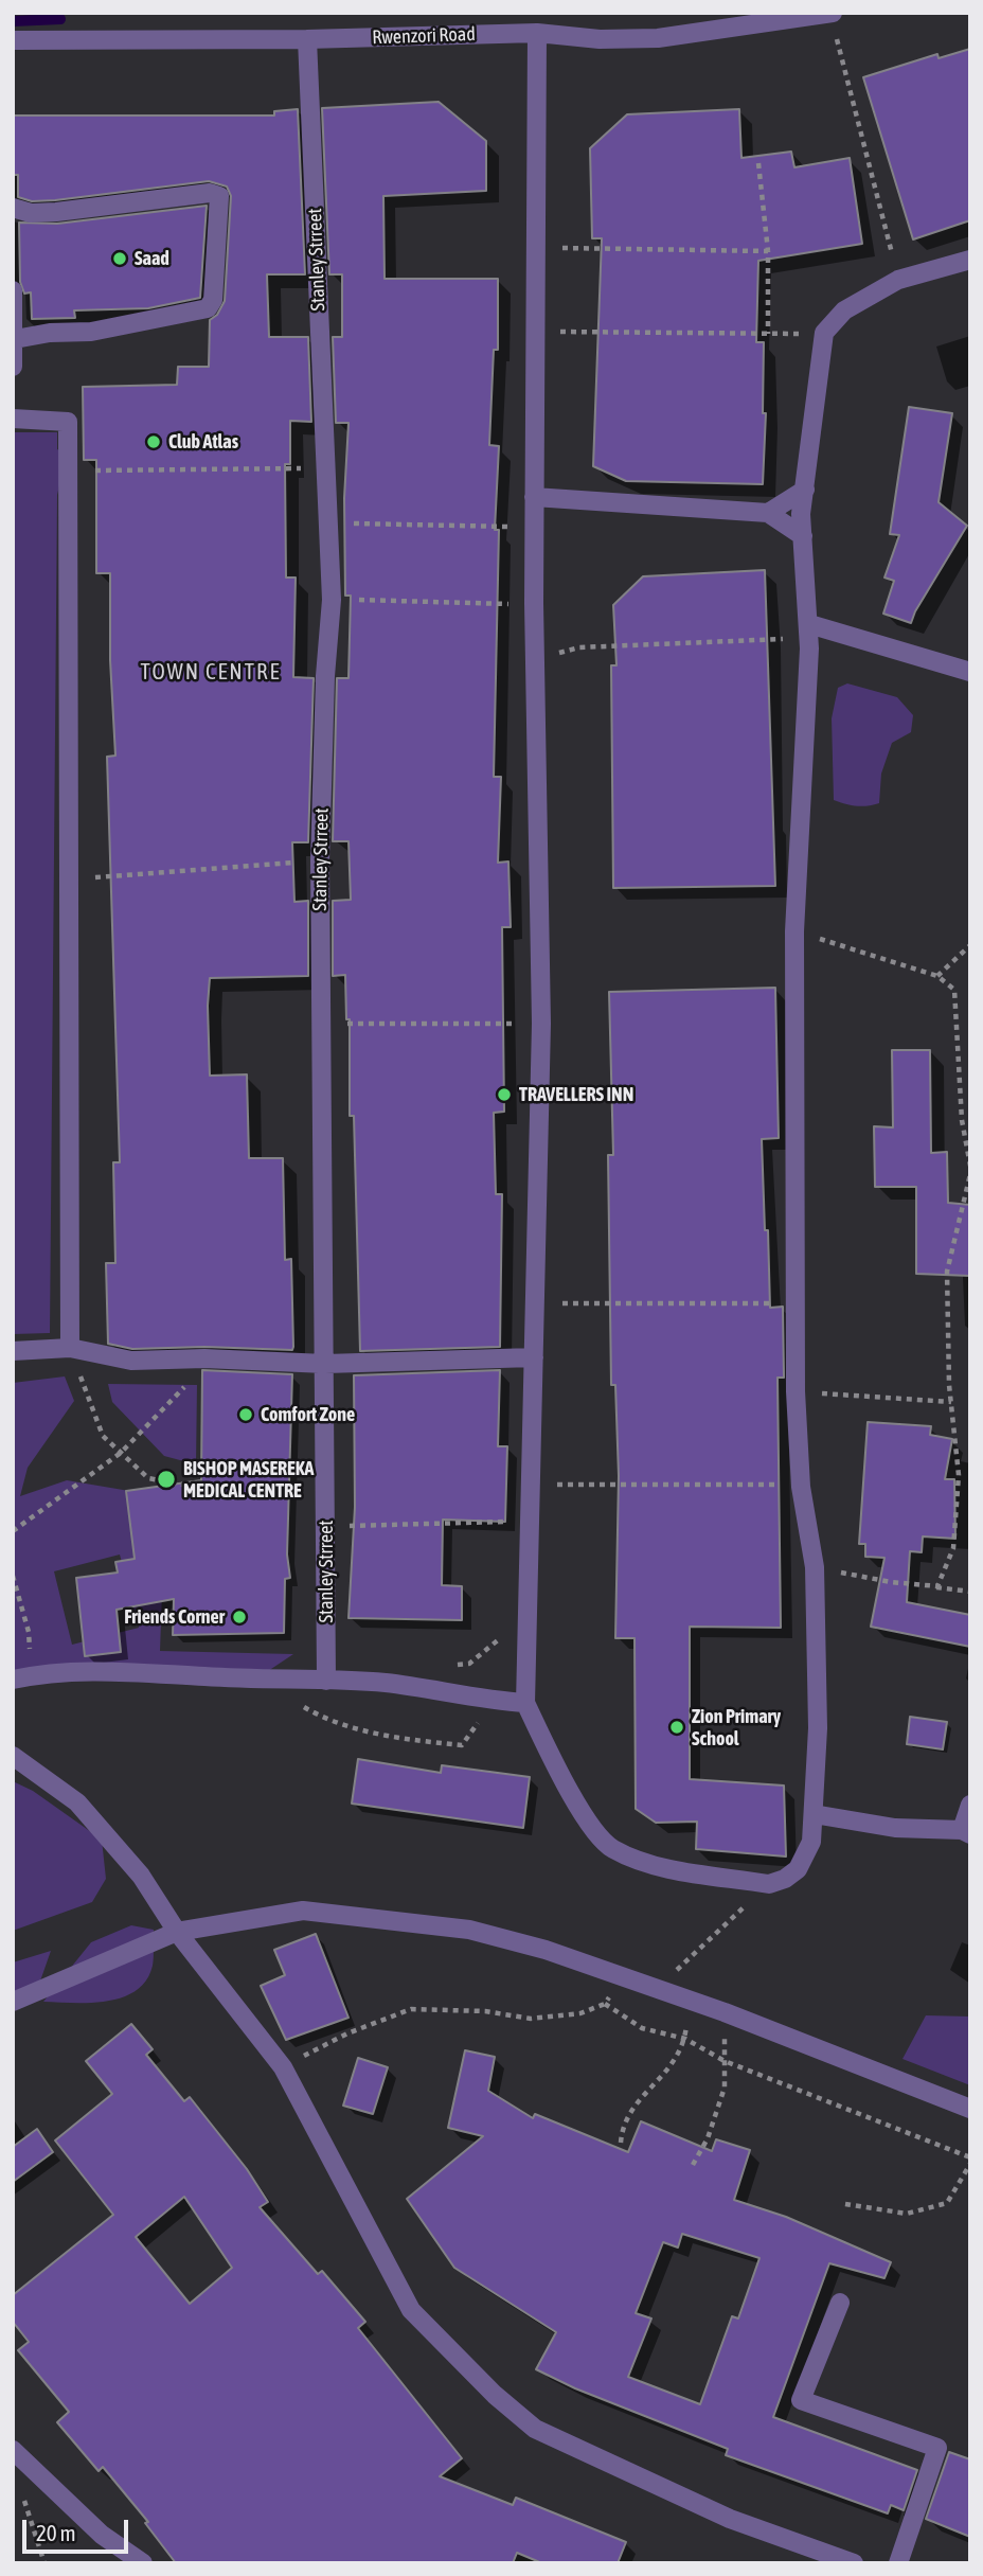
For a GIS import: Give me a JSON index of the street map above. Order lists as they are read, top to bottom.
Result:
{
  "streets": {
    "street": ["Rwenzori Road", "Stanley Strreet"]
  },
  "crossings": [
    ["Rwenzori Road", "Stanley Strreet"]
  ],
  "districts": ["TOWN CENTRE"],
  "places": [
    "Saad",
    "Club Atlas",
    "TRAVELLERS INN",
    "Comfort Zone",
    "BISHOP MASEREKA MEDICAL CENTRE",
    "Friends Corner",
    "Zion Primary School"
  ],
  "scale_bar": "20 m"
}
